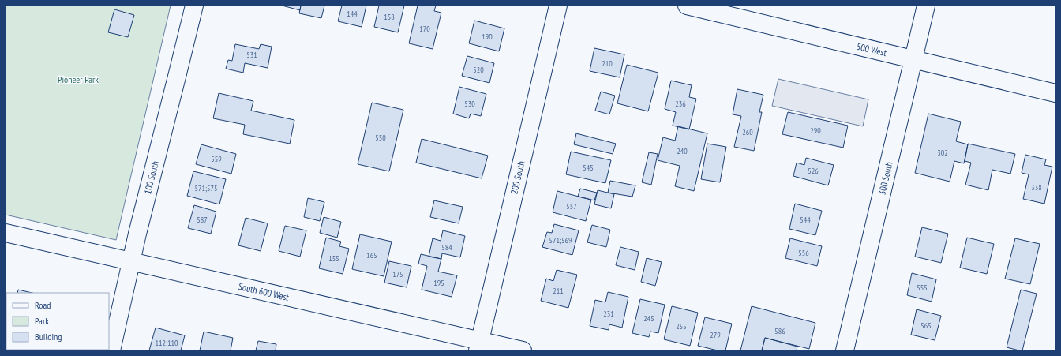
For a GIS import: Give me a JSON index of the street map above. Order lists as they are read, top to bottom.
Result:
{
  "streets": {
    "street": [
      "500 West",
      "100 South",
      "200 South",
      "300 South",
      "South 600 West"
    ]
  },
  "crossings": [
    ["500 West", "300 South"],
    ["100 South", "South 600 West"],
    ["200 South", "South 600 West"]
  ],
  "parks": ["Pioneer Park"],
  "house_numbers": [
    "144",
    "158",
    "170",
    "190",
    "531",
    "210",
    "520",
    "530",
    "236",
    "290",
    "260",
    "550",
    "240",
    "302",
    "559",
    "545",
    "526",
    "338",
    "571;575",
    "557",
    "587",
    "544",
    "571;569",
    "584",
    "556",
    "165",
    "155",
    "175",
    "195",
    "555",
    "211",
    "231",
    "245",
    "565",
    "255",
    "586",
    "279",
    "112;110"
  ],
  "legend": ["Road", "Park", "Building"]
}
